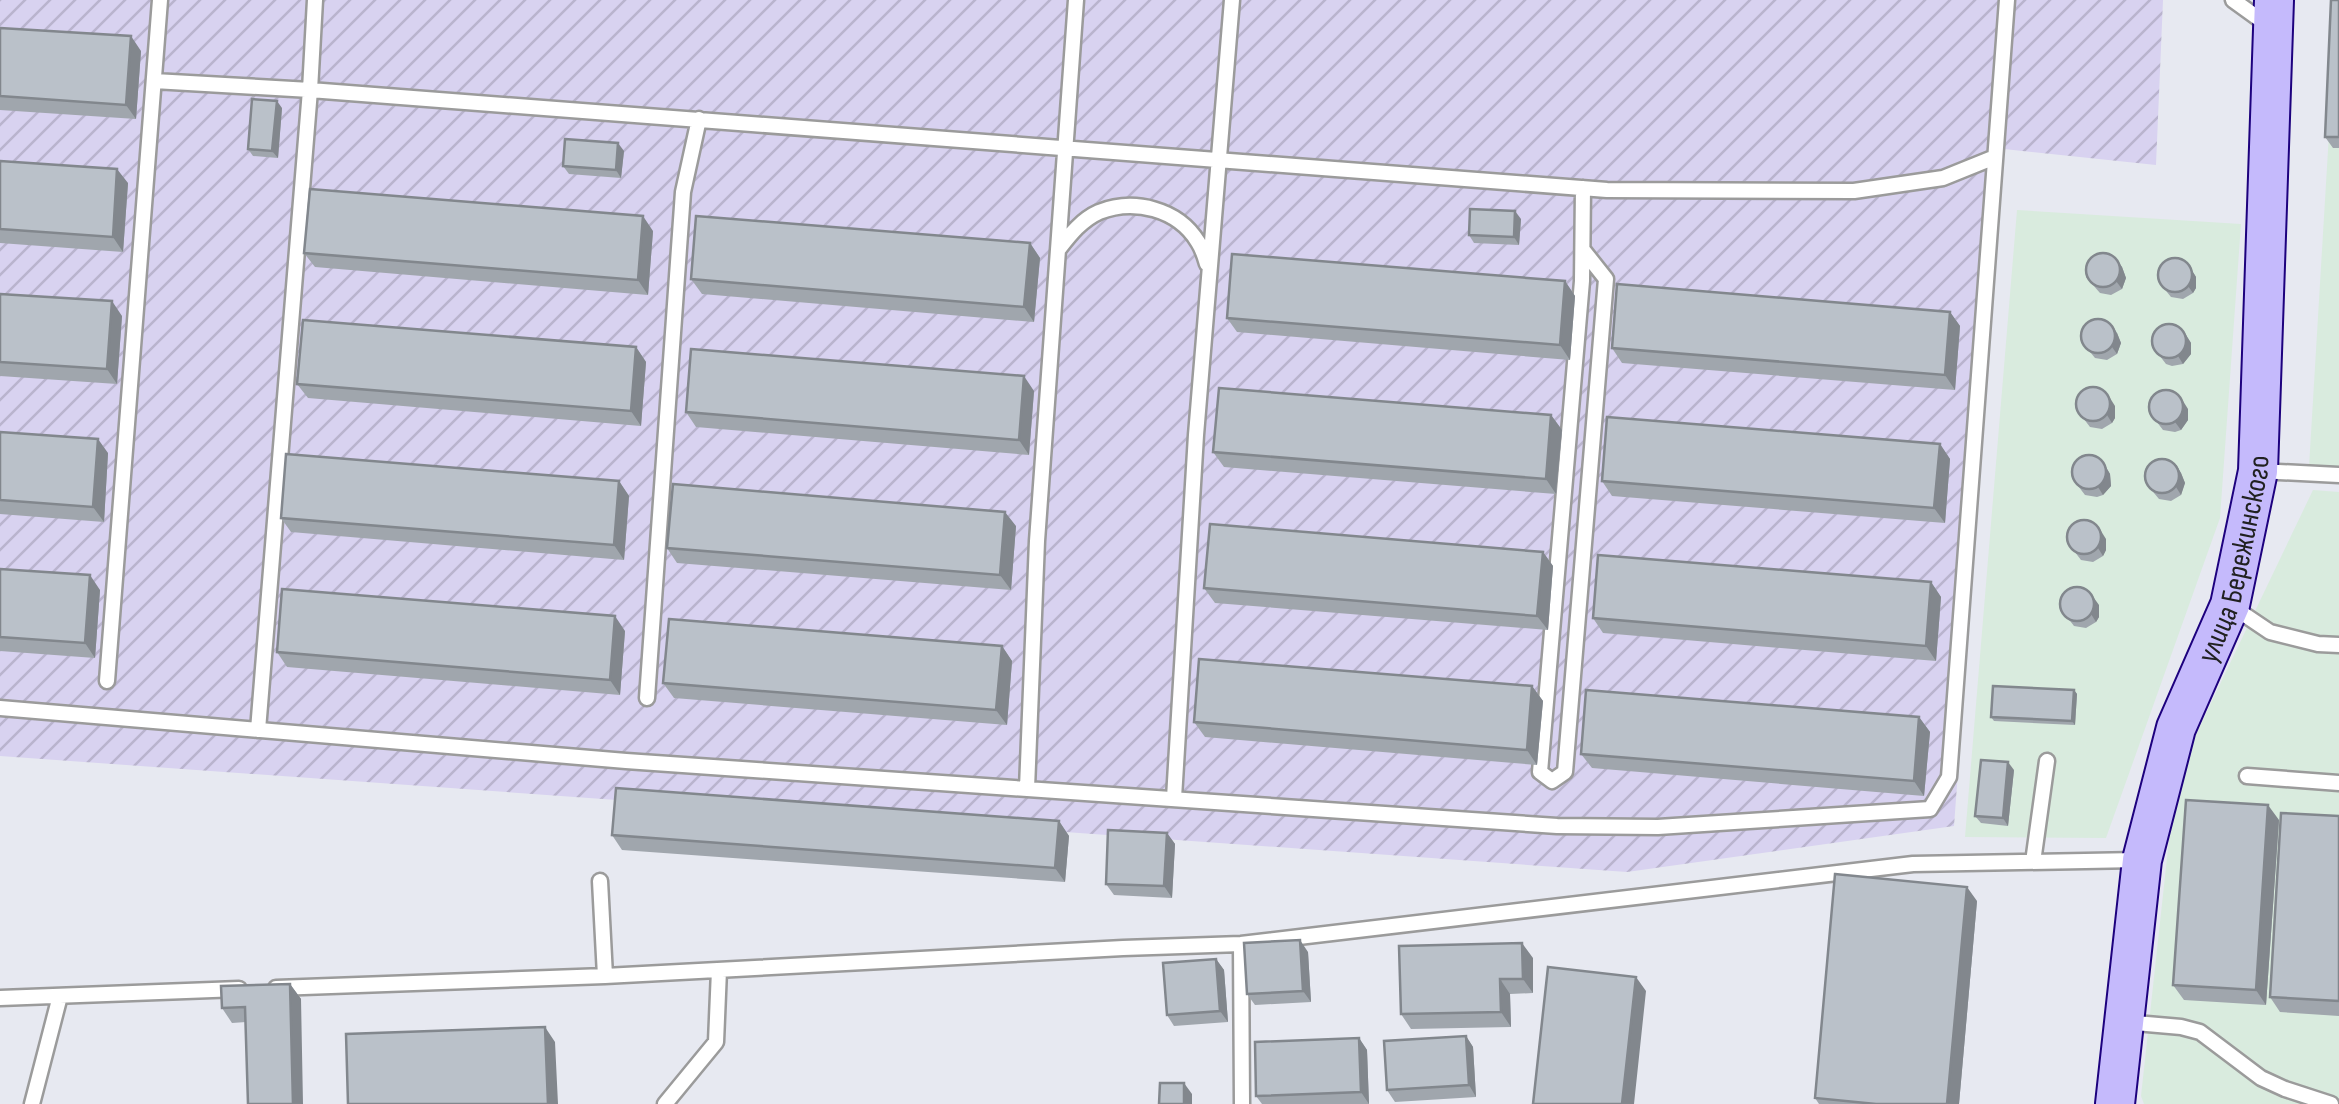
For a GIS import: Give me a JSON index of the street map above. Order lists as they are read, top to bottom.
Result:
{
  "streets": {
    "main road": ["улица Бережинского"]
  }
}
